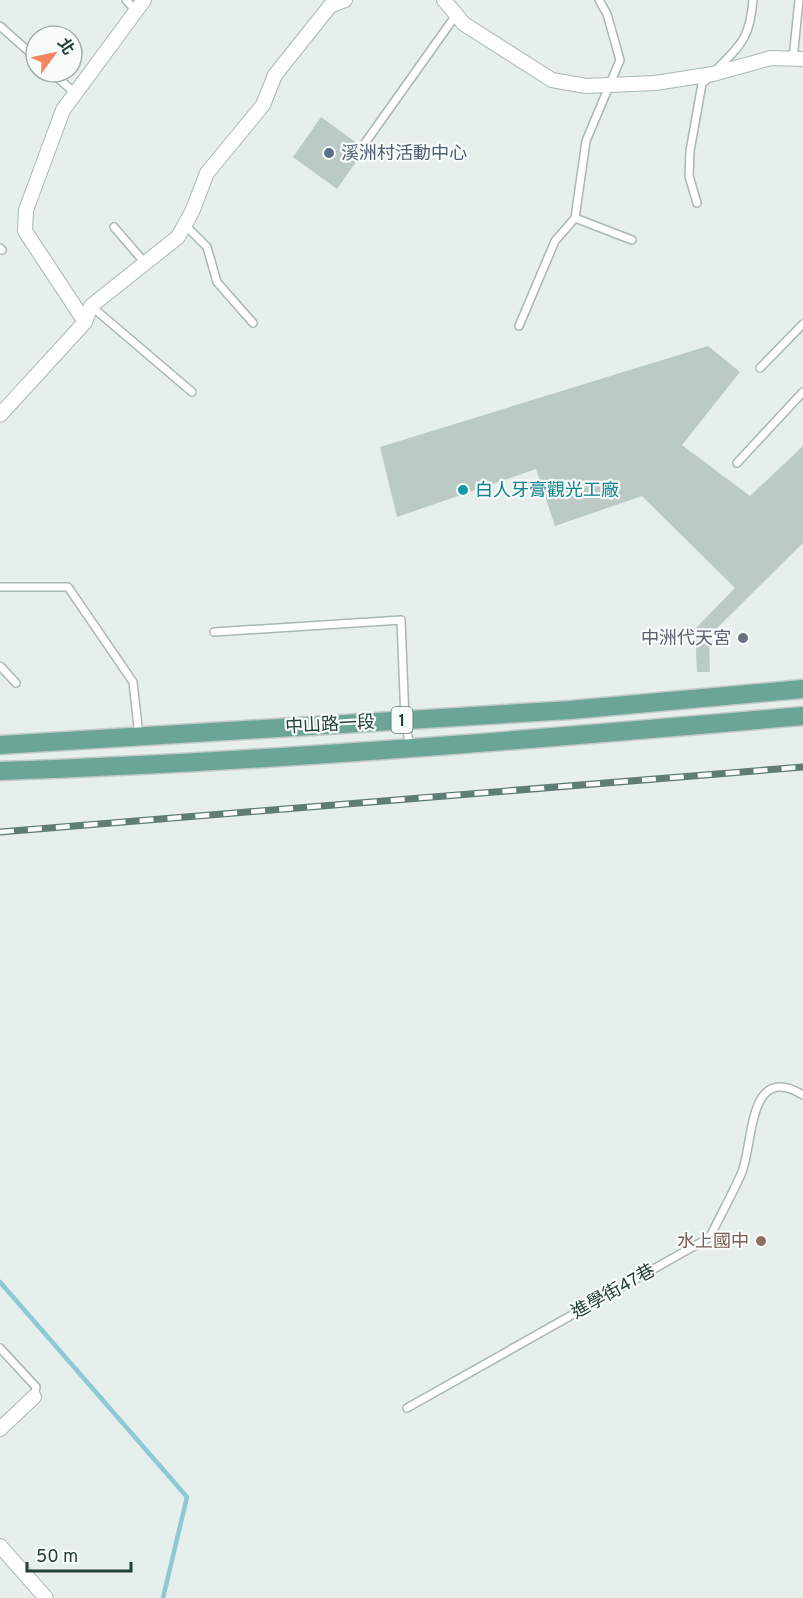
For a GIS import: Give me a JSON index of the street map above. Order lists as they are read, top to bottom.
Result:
{
  "streets": {
    "main road": ["1", "中山路一段"],
    "lane": ["進學街47巷"]
  },
  "places": [
    "溪洲村活動中心",
    "白人牙膏觀光工廠",
    "中洲代天宮",
    "水上國中"
  ],
  "scale_bar": "50 m",
  "north": "top right"
}
